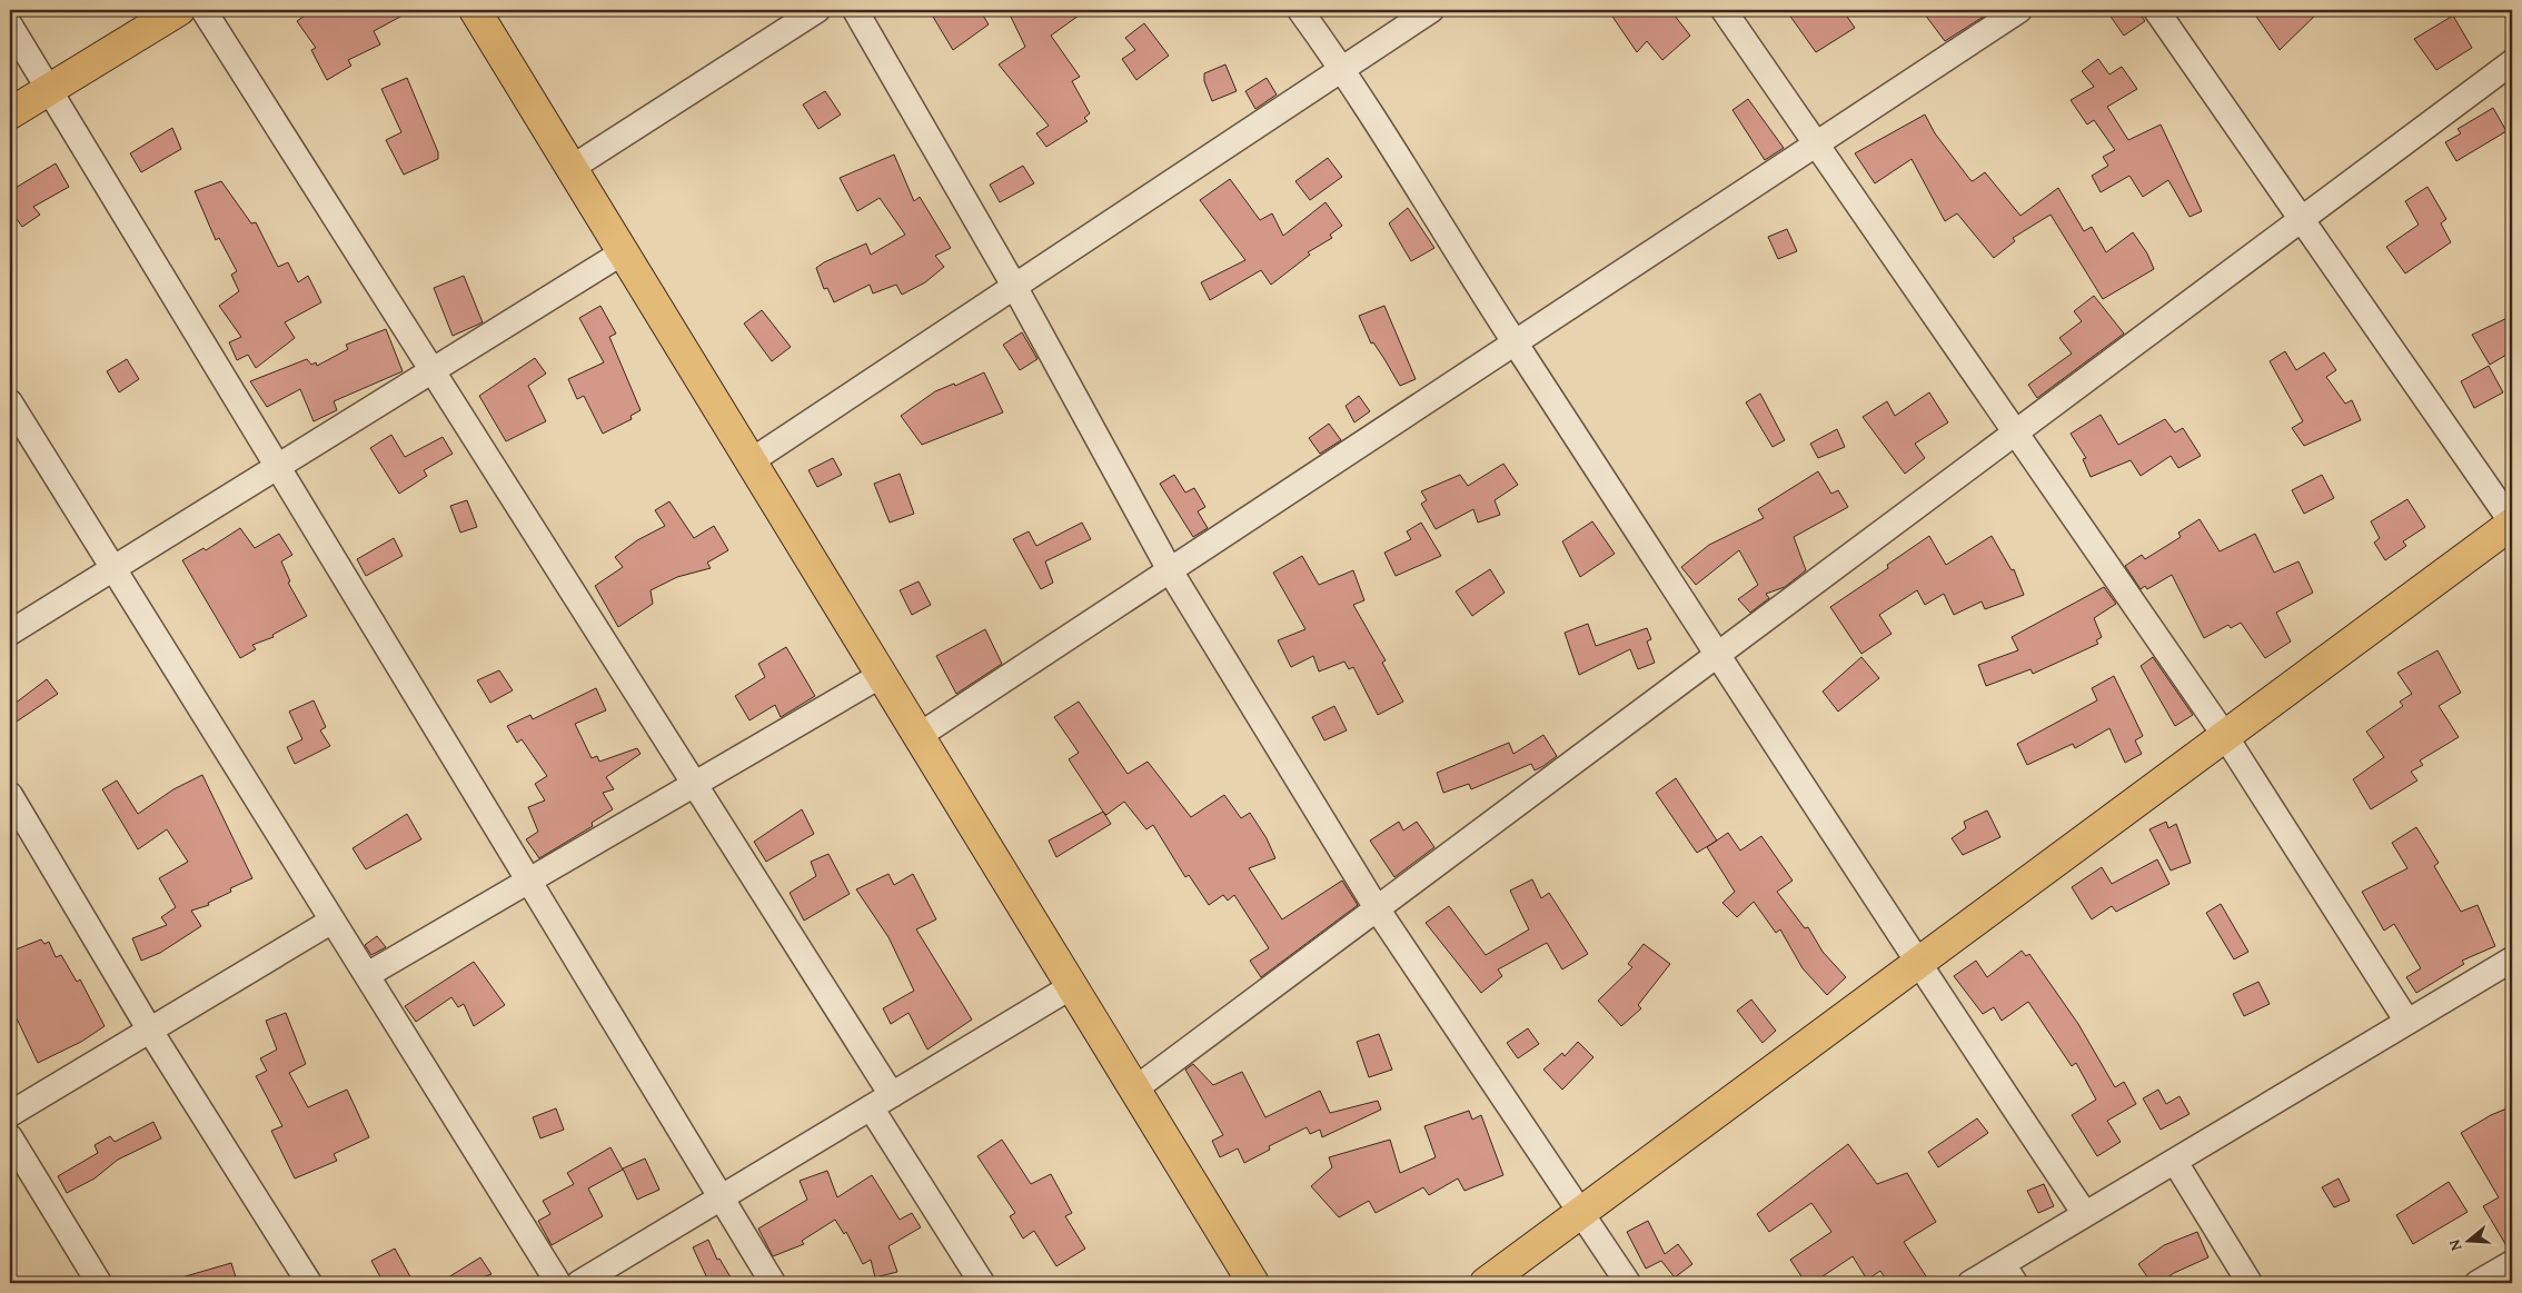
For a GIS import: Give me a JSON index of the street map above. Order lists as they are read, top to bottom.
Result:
{
  "north": "left"
}
